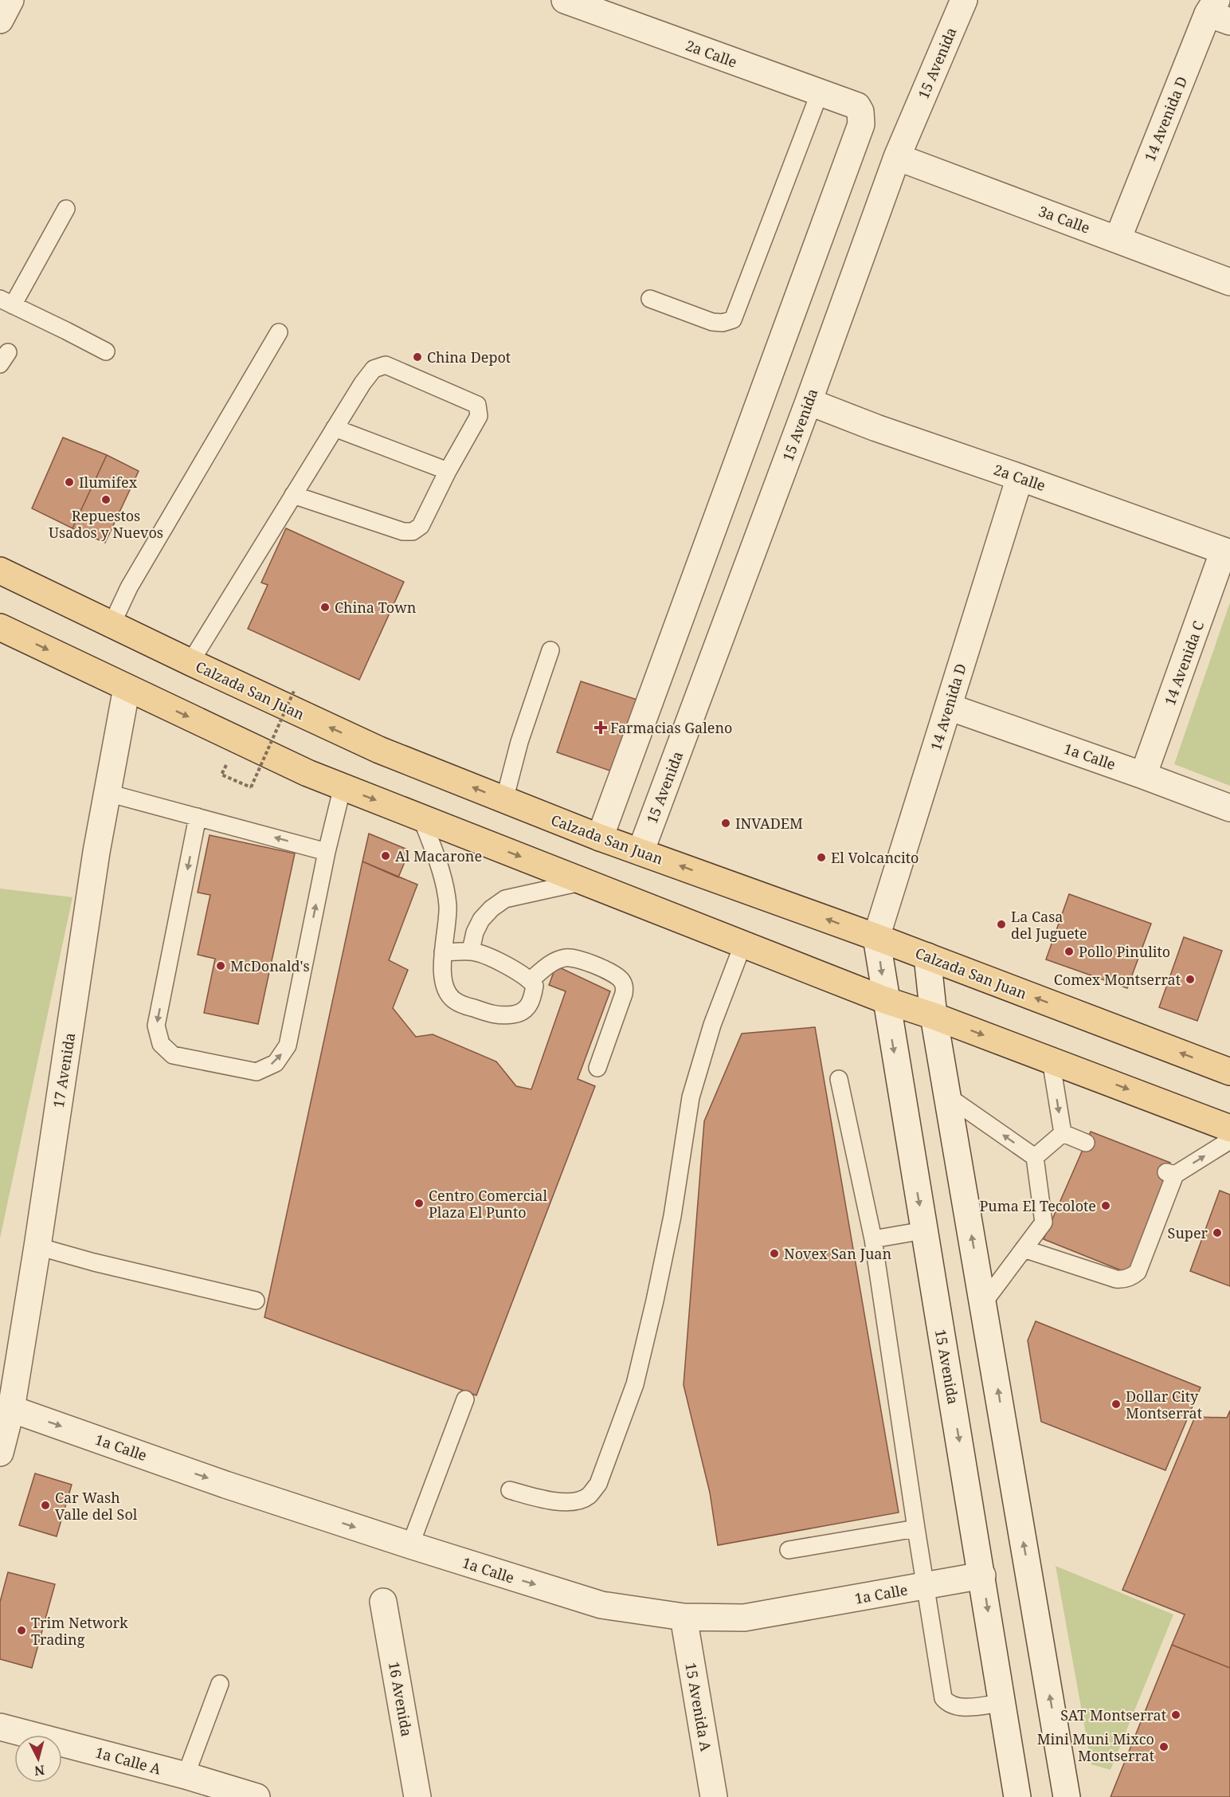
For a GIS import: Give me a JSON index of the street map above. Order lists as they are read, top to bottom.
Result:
{
  "streets": {
    "main road": ["Calzada San Juan"],
    "street": [
      "2a Calle",
      "15 Avenida",
      "14 Avenida D",
      "3a Calle",
      "14 Avenida C",
      "1a Calle",
      "17 Avenida",
      "16 Avenida",
      "15 Avenida A",
      "1a Calle A"
    ]
  },
  "crossings": [
    ["2a Calle", "15 Avenida"],
    ["2a Calle", "14 Avenida D"],
    ["2a Calle", "14 Avenida C"],
    ["2a Calle", "Calzada San Juan"],
    ["15 Avenida", "14 Avenida D"],
    ["15 Avenida", "3a Calle"],
    ["15 Avenida", "Calzada San Juan"],
    ["15 Avenida", "1a Calle"],
    ["14 Avenida D", "3a Calle"],
    ["14 Avenida D", "Calzada San Juan"],
    ["14 Avenida D", "1a Calle"],
    ["14 Avenida C", "1a Calle"],
    ["1a Calle", "17 Avenida"],
    ["1a Calle", "15 Avenida A"]
  ],
  "one_way": ["1a Calle"],
  "places": {
    "other": [
      "China Depot",
      "Ilumifex",
      "Repuestos Usados y Nuevos",
      "China Town",
      "INVADEM",
      "Al Macarone",
      "El Volcancito",
      "La Casa del Juguete",
      "Pollo Pinulito",
      "McDonald's",
      "Comex Montserrat",
      "Centro Comercial Plaza El Punto",
      "Puma El Tecolote",
      "Super",
      "Novex San Juan",
      "Dollar City Montserrat",
      "Car Wash Valle del Sol",
      "Trim Network Trading",
      "SAT Montserrat",
      "Mini Muni Mixco Montserrat"
    ],
    "health": ["Farmacias Galeno"]
  },
  "north": "bottom"
}
